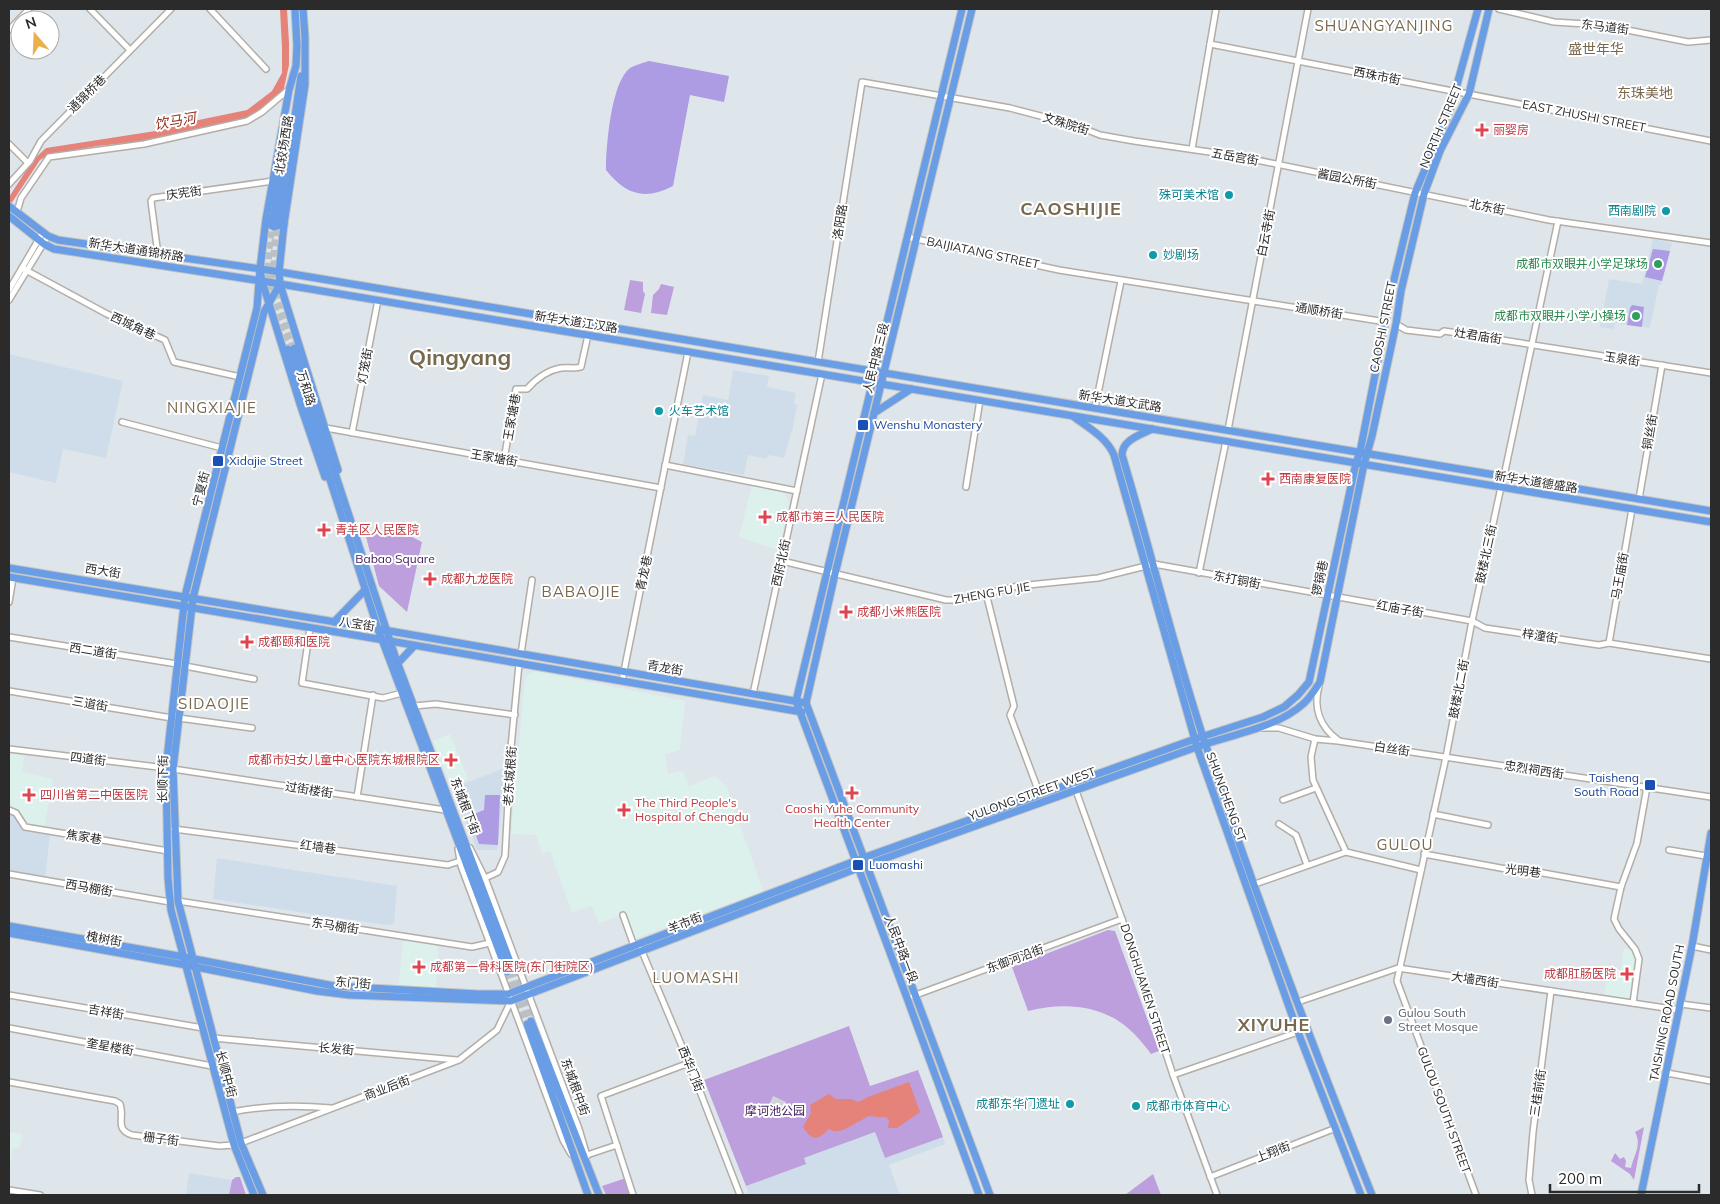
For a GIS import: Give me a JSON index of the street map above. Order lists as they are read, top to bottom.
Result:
{
  "streets": {
    "main road": [
      "NORTH STREET",
      "北较场西路",
      "新华大道通锦桥路",
      "新华大道江汉路",
      "CAOSHI STREET",
      "人民中路三段",
      "万和路",
      "新华大道文武路",
      "新华大道德盛路",
      "宁夏街",
      "西大街",
      "锣锅巷",
      "八宝街",
      "青龙街",
      "长顺下街",
      "YULONG STREET WEST",
      "SHUNCHENG ST",
      "东城根下街",
      "羊市街",
      "槐树街",
      "人民中路一段",
      "东门街",
      "TAISHING ROAD SOUTH",
      "长顺中街",
      "东城根中街"
    ],
    "street": [
      "东马道街",
      "西珠市街",
      "通锦桥巷",
      "EAST ZHUSHI STREET",
      "文殊院街",
      "五岳宫街",
      "酱园公所街",
      "庆宪街",
      "北东街",
      "洛阳路",
      "白云寺街",
      "BAIJIATANG STREET",
      "通顺桥街",
      "西城角巷",
      "灶君庙街",
      "玉泉街",
      "灯笼街",
      "王家塘巷",
      "铜丝街",
      "王家塘街",
      "鼓楼北三街",
      "西府北街",
      "青龙巷",
      "马王庙街",
      "东打铜街",
      "ZHENG FU JIE",
      "红庙子街",
      "梓潼街",
      "西二道街",
      "鼓楼北二街",
      "三道街",
      "白丝街",
      "四道街",
      "忠烈祠西街",
      "老东城根街",
      "过街楼街",
      "焦家巷",
      "红墙巷",
      "光明巷",
      "西马棚街",
      "东马棚街",
      "东御河沿街",
      "大墙西街",
      "DONGHUAMEN STREET",
      "吉祥街",
      "奎星楼街",
      "长发街",
      "西华门街",
      "商业后街",
      "三桂前街",
      "GULOU SOUTH STREET",
      "栅子街",
      "上翔街"
    ]
  },
  "crossings": [
    ["西珠市街", "EAST ZHUSHI STREET"],
    ["西珠市街", "NORTH STREET"],
    ["西珠市街", "白云寺街"],
    ["EAST ZHUSHI STREET", "NORTH STREET"],
    ["文殊院街", "五岳宫街"],
    ["文殊院街", "洛阳路"],
    ["文殊院街", "人民中路三段"],
    ["NORTH STREET", "酱园公所街"],
    ["NORTH STREET", "北东街"],
    ["NORTH STREET", "CAOSHI STREET"],
    ["北较场西路", "庆宪街"],
    ["北较场西路", "新华大道通锦桥路"],
    ["北较场西路", "新华大道江汉路"],
    ["北较场西路", "万和路"],
    ["北较场西路", "宁夏街"],
    ["五岳宫街", "酱园公所街"],
    ["五岳宫街", "白云寺街"],
    ["酱园公所街", "北东街"],
    ["酱园公所街", "白云寺街"],
    ["酱园公所街", "CAOSHI STREET"],
    ["庆宪街", "新华大道通锦桥路"],
    ["北东街", "CAOSHI STREET"],
    ["洛阳路", "新华大道江汉路"],
    ["白云寺街", "通顺桥街"],
    ["白云寺街", "新华大道文武路"],
    ["新华大道通锦桥路", "新华大道江汉路"],
    ["新华大道通锦桥路", "万和路"],
    ["新华大道通锦桥路", "宁夏街"],
    ["BAIJIATANG STREET", "通顺桥街"],
    ["BAIJIATANG STREET", "人民中路三段"],
    ["通顺桥街", "CAOSHI STREET"],
    ["新华大道江汉路", "人民中路三段"],
    ["新华大道江汉路", "灯笼街"],
    ["新华大道江汉路", "万和路"],
    ["新华大道江汉路", "新华大道文武路"],
    ["新华大道江汉路", "王家塘巷"],
    ["新华大道江汉路", "宁夏街"],
    ["新华大道江汉路", "西府北街"],
    ["新华大道江汉路", "青龙巷"],
    ["西城角巷", "宁夏街"],
    ["CAOSHI STREET", "灶君庙街"],
    ["CAOSHI STREET", "新华大道文武路"],
    ["CAOSHI STREET", "新华大道德盛路"],
    ["CAOSHI STREET", "锣锅巷"],
    ["灶君庙街", "玉泉街"],
    ["人民中路三段", "新华大道文武路"],
    ["人民中路三段", "ZHENG FU JIE"],
    ["人民中路三段", "青龙街"],
    ["玉泉街", "铜丝街"],
    ["灯笼街", "王家塘街"],
    ["万和路", "王家塘街"],
    ["万和路", "宁夏街"],
    ["万和路", "八宝街"],
    ["万和路", "东城根下街"],
    ["新华大道文武路", "新华大道德盛路"],
    ["新华大道文武路", "锣锅巷"],
    ["新华大道文武路", "SHUNCHENG ST"],
    ["王家塘巷", "王家塘街"],
    ["铜丝街", "新华大道德盛路"],
    ["王家塘街", "青龙巷"],
    ["新华大道德盛路", "鼓楼北三街"],
    ["新华大道德盛路", "马王庙街"],
    ["新华大道德盛路", "锣锅巷"],
    ["宁夏街", "西大街"],
    ["宁夏街", "八宝街"],
    ["宁夏街", "长顺下街"],
    ["鼓楼北三街", "红庙子街"],
    ["鼓楼北三街", "梓潼街"],
    ["鼓楼北三街", "鼓楼北二街"],
    ["西府北街", "ZHENG FU JIE"],
    ["西府北街", "青龙街"],
    ["西大街", "八宝街"],
    ["西大街", "长顺下街"],
    ["青龙巷", "八宝街"],
    ["青龙巷", "青龙街"],
    ["马王庙街", "梓潼街"],
    ["锣锅巷", "东打铜街"],
    ["锣锅巷", "红庙子街"],
    ["锣锅巷", "YULONG STREET WEST"],
    ["东打铜街", "红庙子街"],
    ["东打铜街", "SHUNCHENG ST"],
    ["ZHENG FU JIE", "SHUNCHENG ST"],
    ["红庙子街", "梓潼街"],
    ["红庙子街", "鼓楼北二街"],
    ["八宝街", "青龙街"],
    ["八宝街", "老东城根街"],
    ["八宝街", "长顺下街"],
    ["八宝街", "东城根下街"],
    ["八宝街", "人民中路一段"],
    ["梓潼街", "鼓楼北二街"],
    ["西二道街", "长顺下街"],
    ["鼓楼北二街", "白丝街"],
    ["鼓楼北二街", "忠烈祠西街"],
    ["鼓楼北二街", "光明巷"],
    ["鼓楼北二街", "GULOU SOUTH STREET"],
    ["三道街", "长顺下街"],
    ["白丝街", "忠烈祠西街"],
    ["白丝街", "YULONG STREET WEST"],
    ["四道街", "长顺下街"],
    ["四道街", "过街楼街"],
    ["老东城根街", "东城根下街"],
    ["长顺下街", "过街楼街"],
    ["长顺下街", "焦家巷"],
    ["长顺下街", "红墙巷"],
    ["长顺下街", "西马棚街"],
    ["长顺下街", "东马棚街"],
    ["长顺下街", "槐树街"],
    ["长顺下街", "东门街"],
    ["长顺下街", "长顺中街"],
    ["过街楼街", "东城根下街"],
    ["YULONG STREET WEST", "SHUNCHENG ST"],
    ["YULONG STREET WEST", "羊市街"],
    ["YULONG STREET WEST", "人民中路一段"],
    ["YULONG STREET WEST", "DONGHUAMEN STREET"],
    ["SHUNCHENG ST", "上翔街"],
    ["东城根下街", "红墙巷"],
    ["东城根下街", "羊市街"],
    ["东城根下街", "东马棚街"],
    ["东城根下街", "东门街"],
    ["东城根下街", "东城根中街"],
    ["东城根下街", "商业后街"],
    ["羊市街", "人民中路一段"],
    ["羊市街", "东门街"],
    ["羊市街", "西华门街"],
    ["羊市街", "东城根中街"],
    ["羊市街", "商业后街"],
    ["槐树街", "东门街"],
    ["槐树街", "长顺中街"],
    ["人民中路一段", "东御河沿街"],
    ["东御河沿街", "DONGHUAMEN STREET"],
    ["大墙西街", "TAISHING ROAD SOUTH"],
    ["大墙西街", "三桂前街"],
    ["大墙西街", "GULOU SOUTH STREET"],
    ["东门街", "长顺中街"],
    ["东门街", "商业后街"],
    ["DONGHUAMEN STREET", "上翔街"],
    ["吉祥街", "长顺中街"],
    ["奎星楼街", "长顺中街"],
    ["长发街", "长顺中街"],
    ["长发街", "商业后街"],
    ["长顺中街", "商业后街"],
    ["长顺中街", "栅子街"],
    ["商业后街", "栅子街"]
  ],
  "districts": [
    "SHUANGYANJING",
    "盛世年华",
    "东珠美地",
    "CAOSHIJIE",
    "Qingyang",
    "NINGXIAJIE",
    "BABAOJIE",
    "SIDAOJIE",
    "GULOU",
    "LUOMASHI",
    "XIYUHE"
  ],
  "water": ["饮马河"],
  "parks": ["Babao Square", "摩诃池公园"],
  "places": {
    "health": [
      "丽婴房",
      "西南康复医院",
      "成都市第三人民医院",
      "青羊区人民医院",
      "成都九龙医院",
      "成都小米熊医院",
      "成都颐和医院",
      "成都市妇女儿童中心医院东城根院区",
      "Caoshi Yuhe Community Health Center",
      "四川省第二中医医院",
      "The Third People's Hospital of Chengdu",
      "成都第一骨科医院(东门街院区)",
      "成都肛肠医院"
    ],
    "other": [
      "殊可美术馆",
      "西南剧院",
      "妙剧场",
      "成都市双眼井小学足球场",
      "成都市双眼井小学小操场",
      "火车艺术馆",
      "Gulou South Street Mosque",
      "成都东华门遗址",
      "成都市体育中心"
    ],
    "transit": [
      "Wenshu Monastery",
      "Xidajie Street",
      "Taisheng South Road",
      "Luomashi"
    ]
  },
  "scale_bar": "200 m",
  "north": "top"
}
